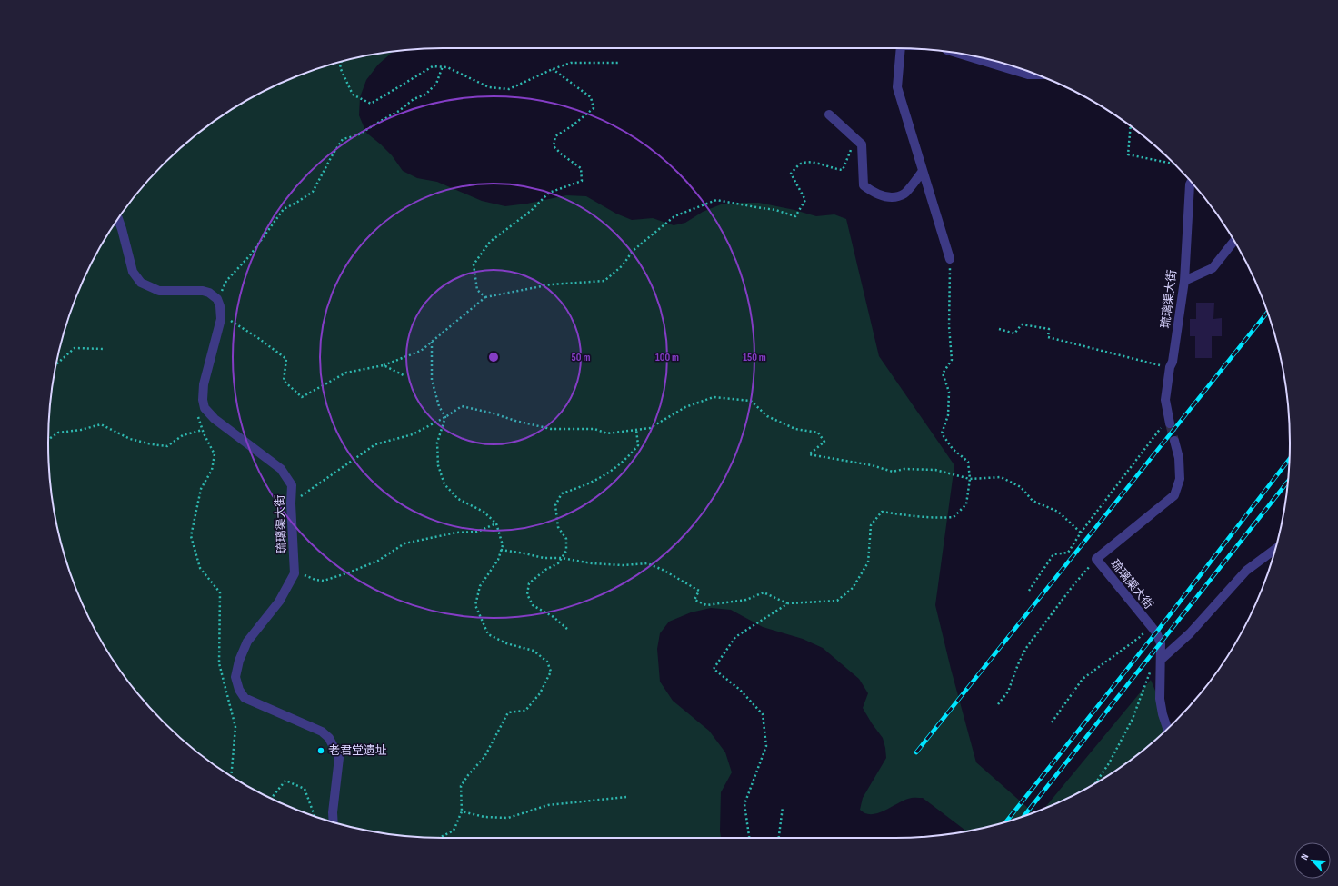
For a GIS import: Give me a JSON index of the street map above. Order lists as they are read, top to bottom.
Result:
{
  "streets": {
    "street": ["琉璃渠大街"]
  },
  "places": ["老君堂遗址"],
  "north": "top left",
  "rings": ["50 m", "100 m", "150 m"]
}
